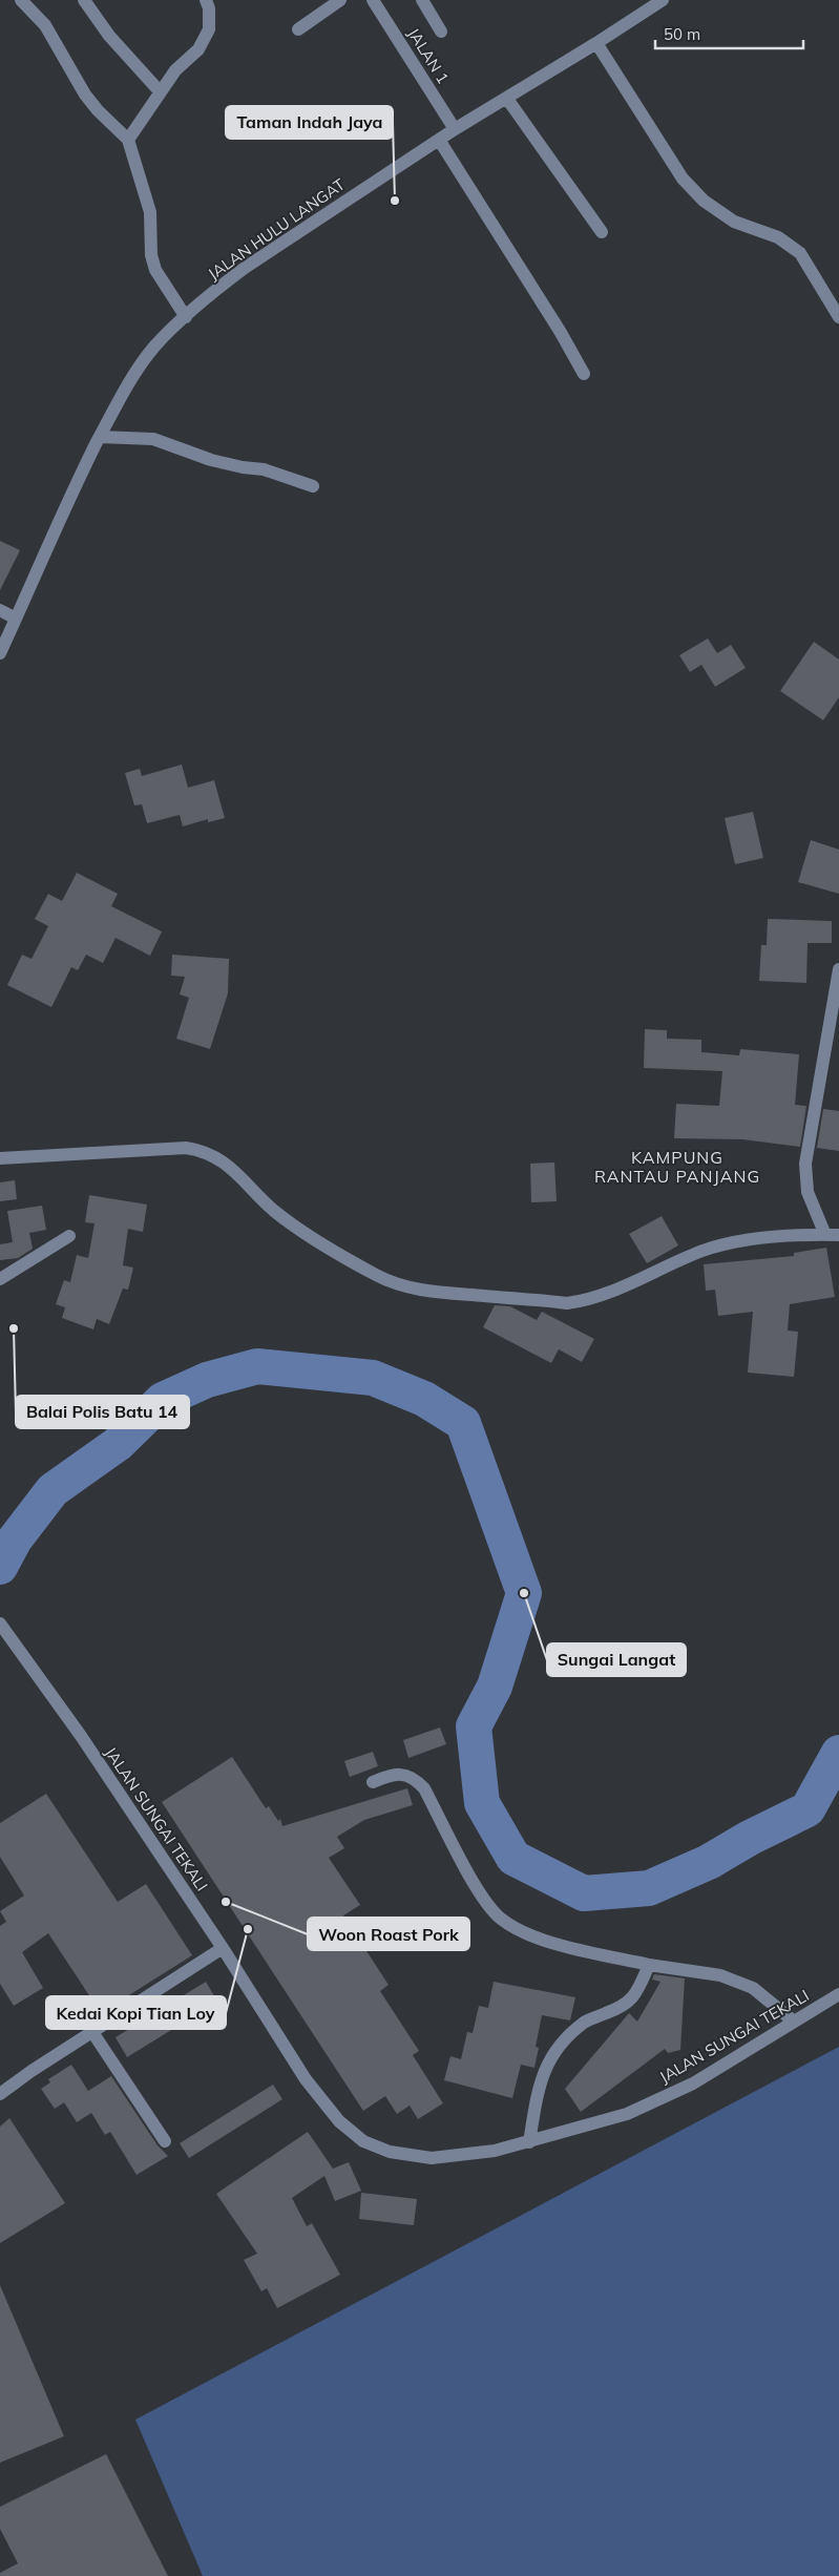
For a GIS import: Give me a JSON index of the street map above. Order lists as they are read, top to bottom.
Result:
{
  "streets": {
    "street": ["JALAN 1", "JALAN HULU LANGAT", "JALAN SUNGAI TEKALI"]
  },
  "crossings": [
    ["JALAN 1", "JALAN HULU LANGAT"]
  ],
  "districts": ["KAMPUNG RANTAU PANJANG"],
  "places": [
    "Taman Indah Jaya",
    "Balai Polis Batu 14",
    "Sungai Langat",
    "Woon Roast Pork",
    "Kedai Kopi Tian Loy"
  ],
  "scale_bar": "50 m"
}
